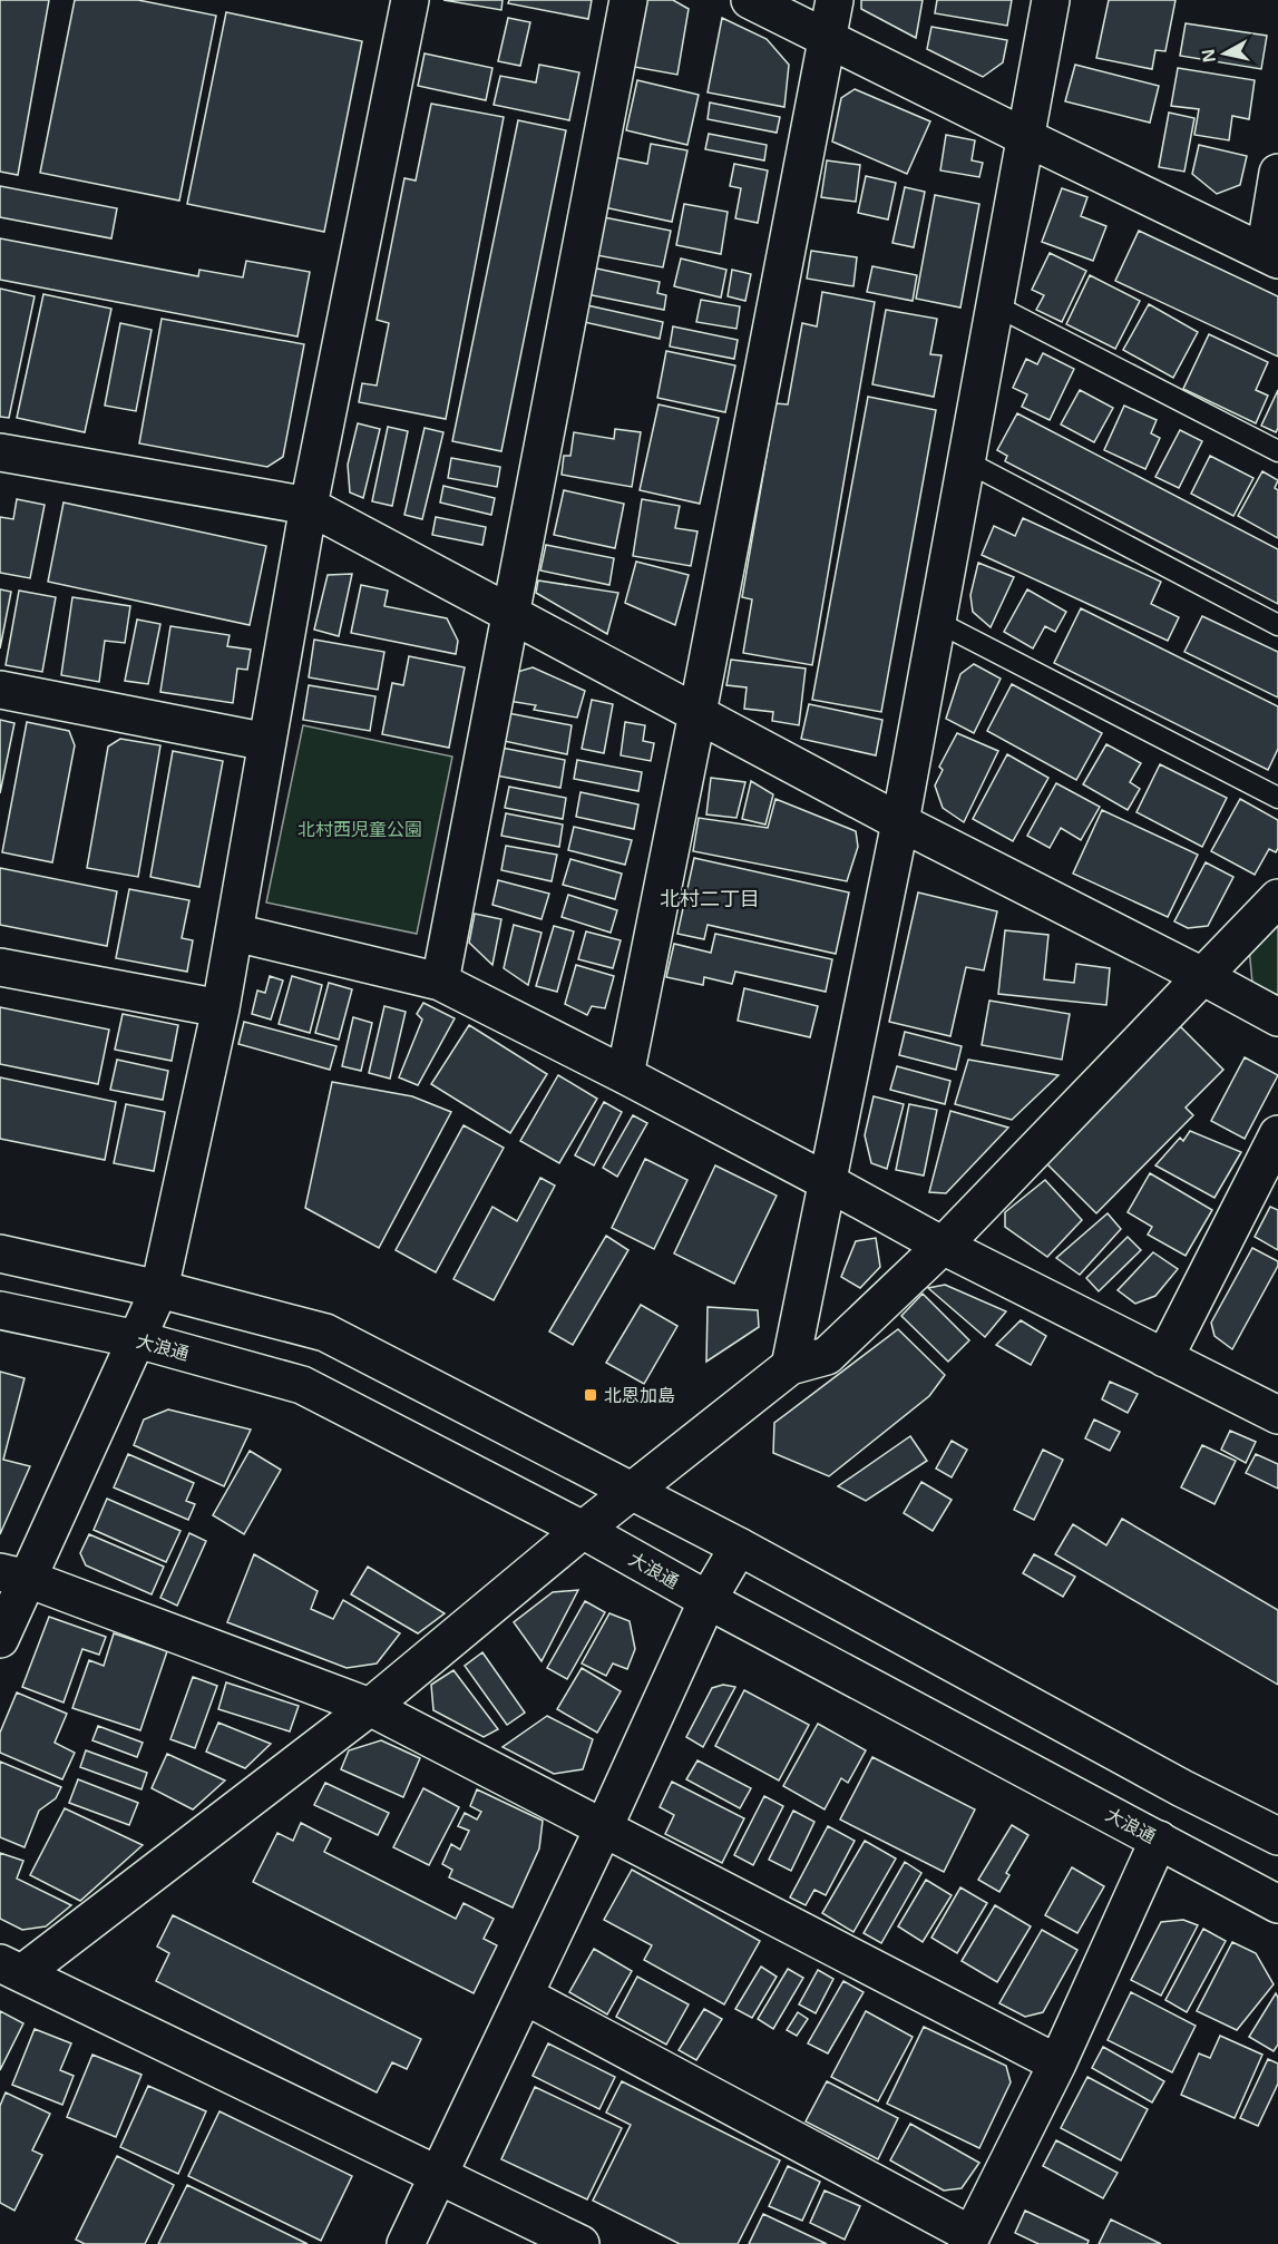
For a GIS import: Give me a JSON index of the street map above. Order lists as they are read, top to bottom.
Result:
{
  "streets": {
    "street": ["大浪通"]
  },
  "districts": ["北村二丁目"],
  "parks": ["北村西児童公園"],
  "places": {
    "transit": ["北恩加島"]
  },
  "north": "left"
}
